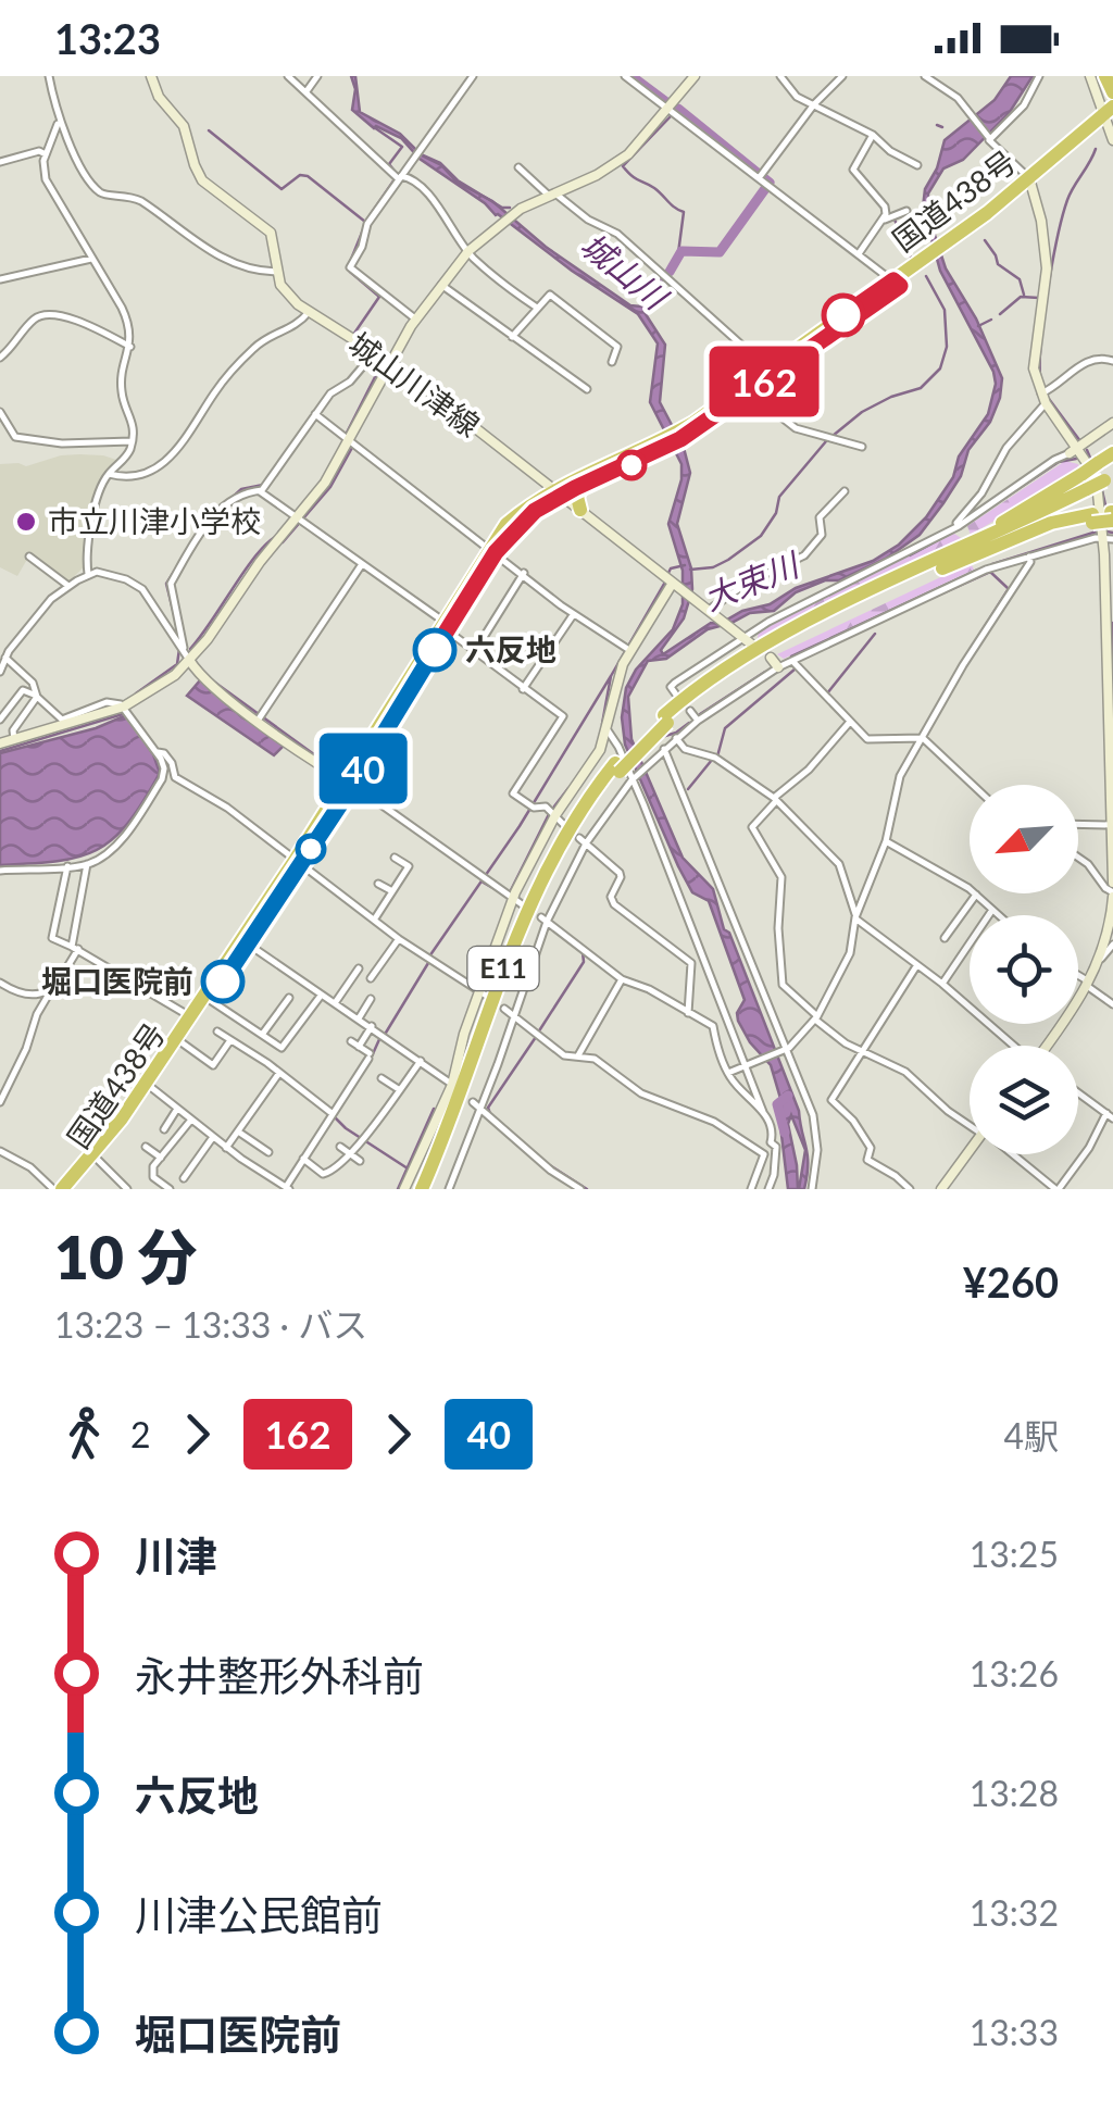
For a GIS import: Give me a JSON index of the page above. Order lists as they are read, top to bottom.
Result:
{
  "streets": {
    "highway": ["国道438号", "E11"],
    "street": ["城山川津線"]
  },
  "crossings": [
    ["国道438号", "城山川津線"]
  ],
  "water": ["城山川", "大束川"],
  "places": ["市立川津小学校", "六反地", "堀口医院前"],
  "lines": ["bus line 162", "bus line 40"],
  "north": "bottom left",
  "page": {
    "status": "13:23",
    "on_map": ["162", "40"],
    "heading": ["10 分", "13:23 – 13:33 · バス", "¥260"],
    "legs": [
      "2",
      "162",
      "40",
      "4駅"
    ],
    "list": [
      {
        "name": "川津",
        "value": "13:25"
      },
      {
        "name": "永井整形外科前",
        "value": "13:26"
      },
      {
        "name": "六反地",
        "value": "13:28"
      },
      {
        "name": "川津公民館前",
        "value": "13:32"
      },
      {
        "name": "堀口医院前",
        "value": "13:33"
      }
    ]
  }
}
